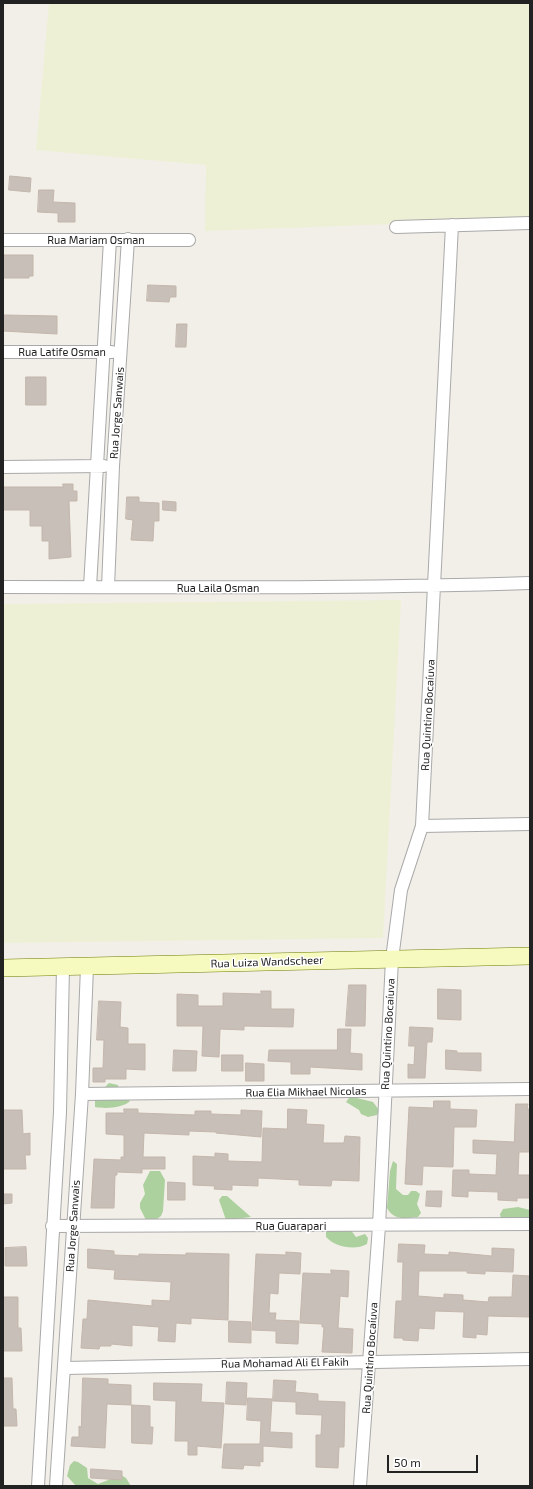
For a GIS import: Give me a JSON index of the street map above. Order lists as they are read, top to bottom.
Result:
{
  "streets": {
    "main road": ["Rua Luiza Wandscheer"],
    "street": [
      "Rua Mariam Osman",
      "Rua Latife Osman",
      "Rua Jorge Sanwais",
      "Rua Laila Osman",
      "Rua Quintino Bocaíuva",
      "Rua Elia Mikhael Nicolas",
      "Rua Guarapari",
      "Rua Mohamad Ali El Fakih"
    ]
  },
  "crossings": [
    ["Rua Mariam Osman", "Rua Jorge Sanwais"],
    ["Rua Latife Osman", "Rua Jorge Sanwais"],
    ["Rua Jorge Sanwais", "Rua Laila Osman"],
    ["Rua Jorge Sanwais", "Rua Luiza Wandscheer"],
    ["Rua Jorge Sanwais", "Rua Elia Mikhael Nicolas"],
    ["Rua Jorge Sanwais", "Rua Guarapari"],
    ["Rua Jorge Sanwais", "Rua Mohamad Ali El Fakih"],
    ["Rua Laila Osman", "Rua Quintino Bocaíuva"],
    ["Rua Quintino Bocaíuva", "Rua Luiza Wandscheer"],
    ["Rua Quintino Bocaíuva", "Rua Elia Mikhael Nicolas"],
    ["Rua Quintino Bocaíuva", "Rua Guarapari"],
    ["Rua Quintino Bocaíuva", "Rua Mohamad Ali El Fakih"]
  ],
  "scale_bar": "50 m"
}
